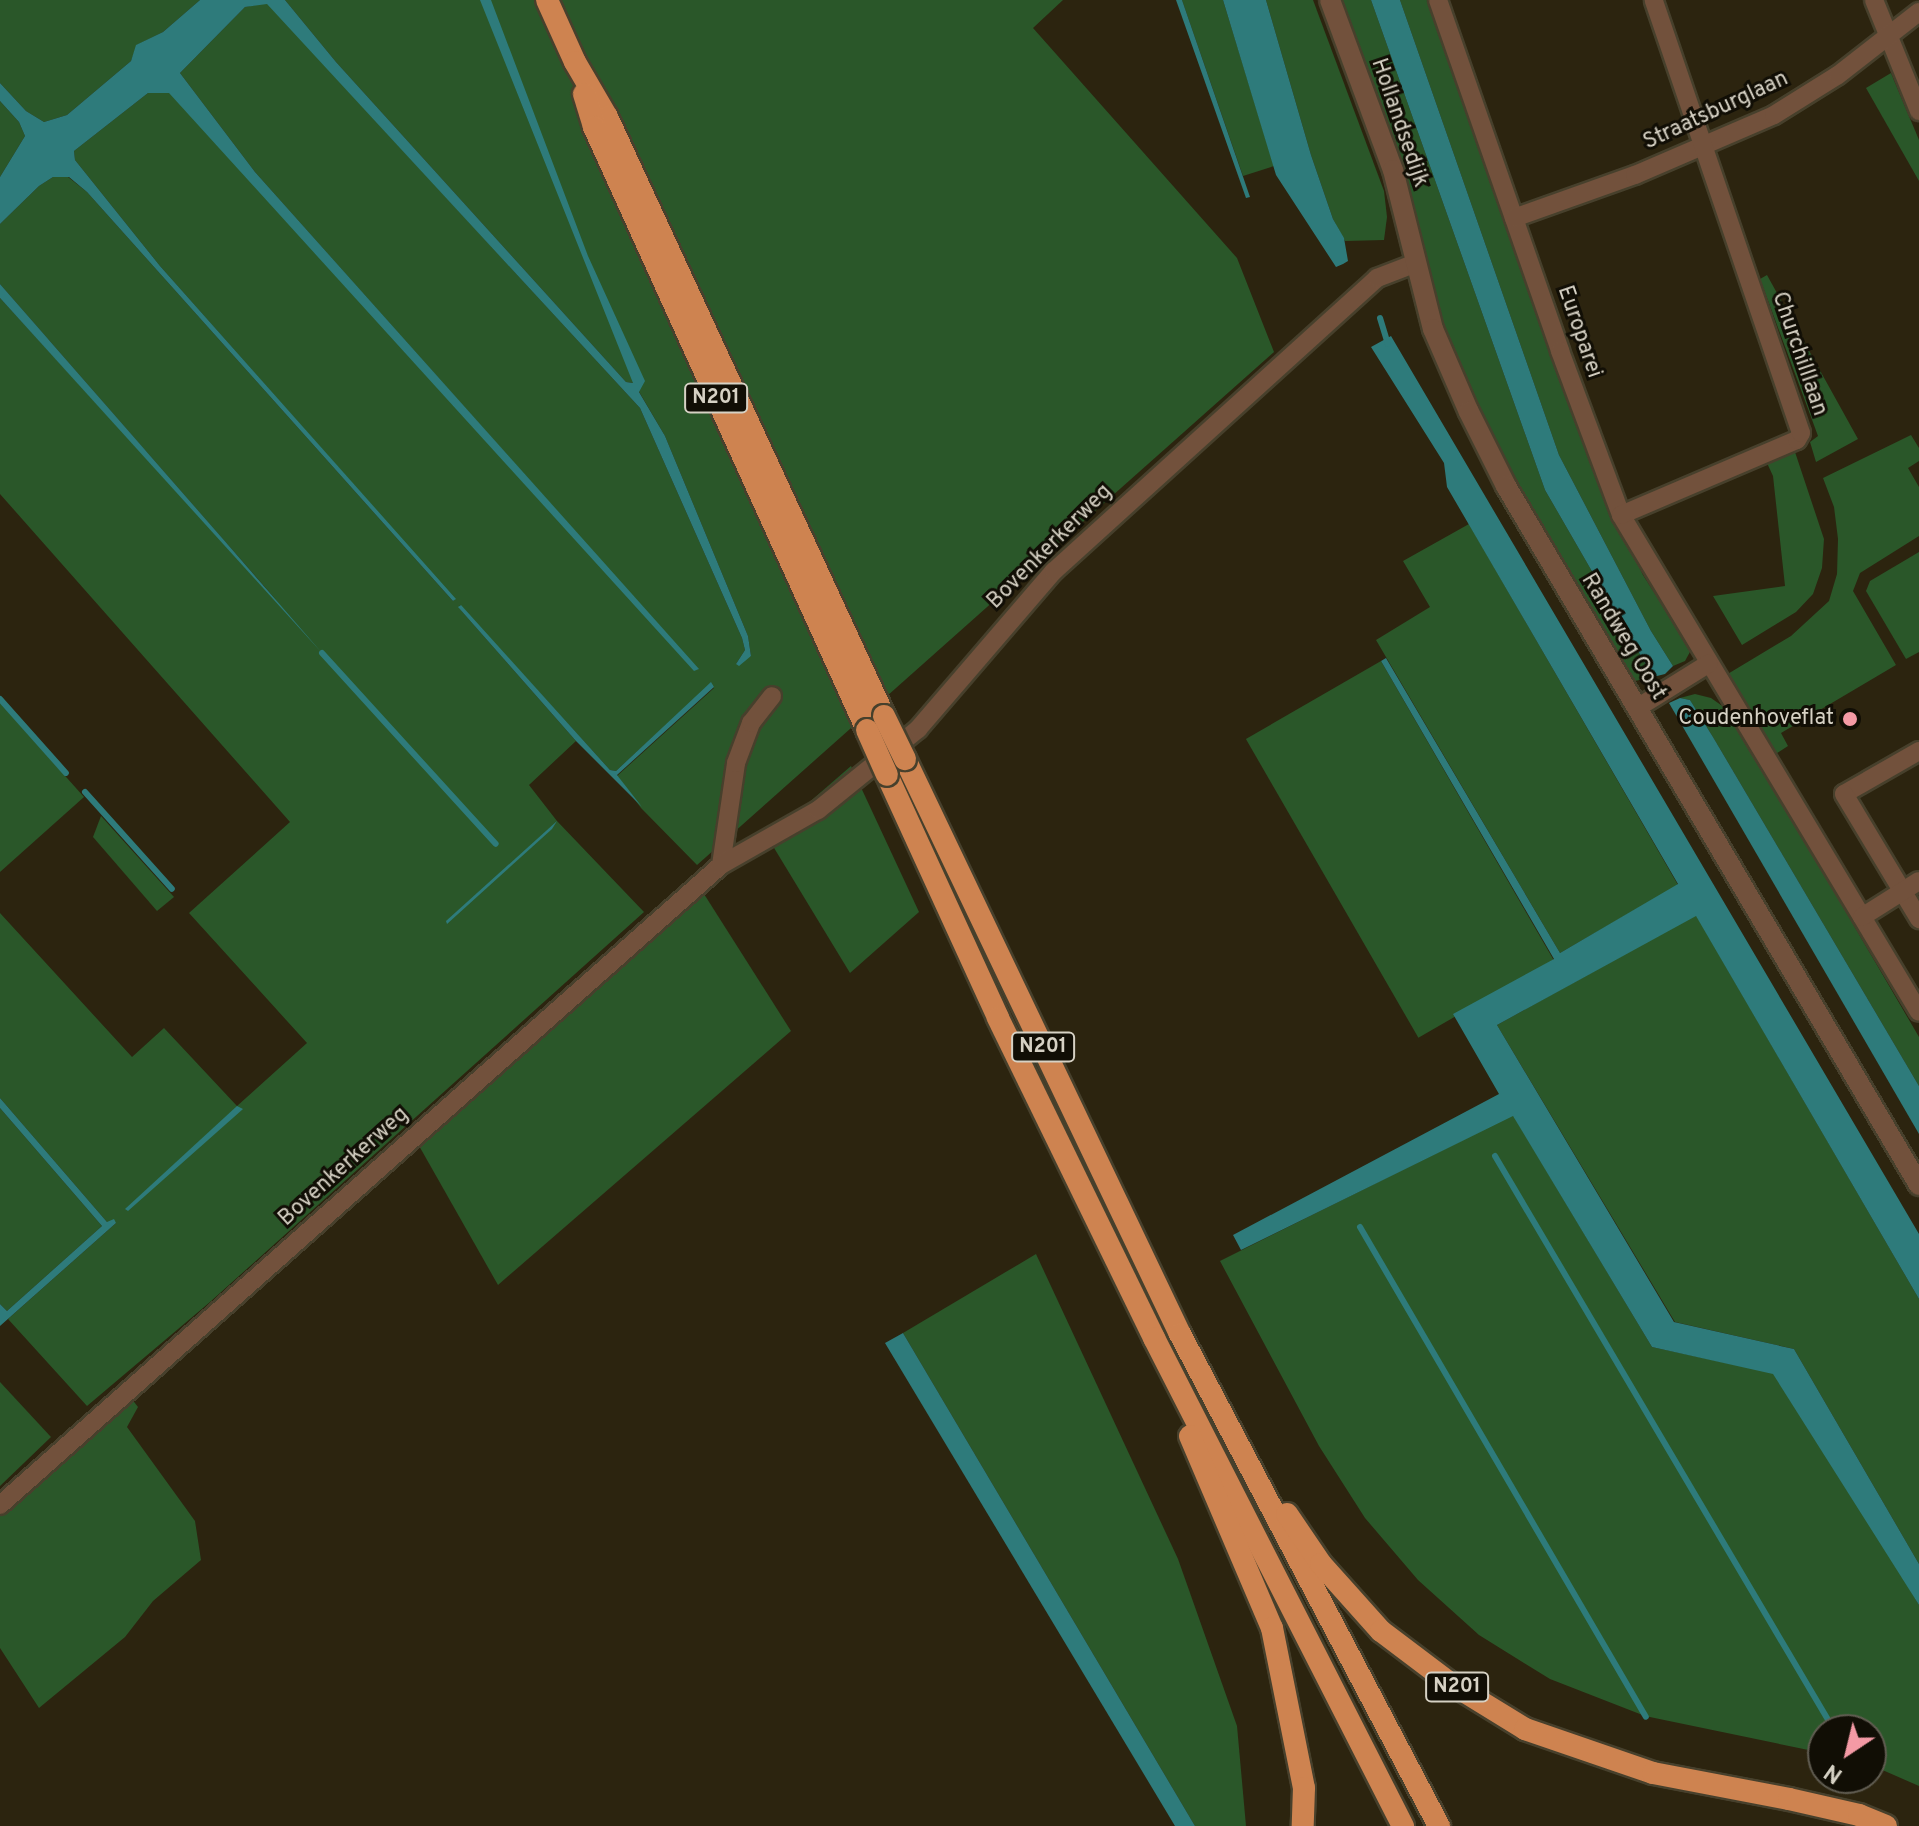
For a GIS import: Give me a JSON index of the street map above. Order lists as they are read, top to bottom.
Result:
{
  "streets": {
    "highway": ["N201"],
    "street": [
      "Straatsburglaan",
      "Hollandsedijk",
      "Europarei",
      "Churchilllaan",
      "Bovenkerkerweg",
      "Randweg Oost"
    ]
  },
  "crossings": [
    ["Straatsburglaan", "Europarei"],
    ["Straatsburglaan", "Churchilllaan"],
    ["Hollandsedijk", "Bovenkerkerweg"],
    ["Hollandsedijk", "Randweg Oost"],
    ["Europarei", "Churchilllaan"],
    ["Bovenkerkerweg", "Randweg Oost"]
  ],
  "places": ["Coudenhoveflat"],
  "north": "bottom left"
}
